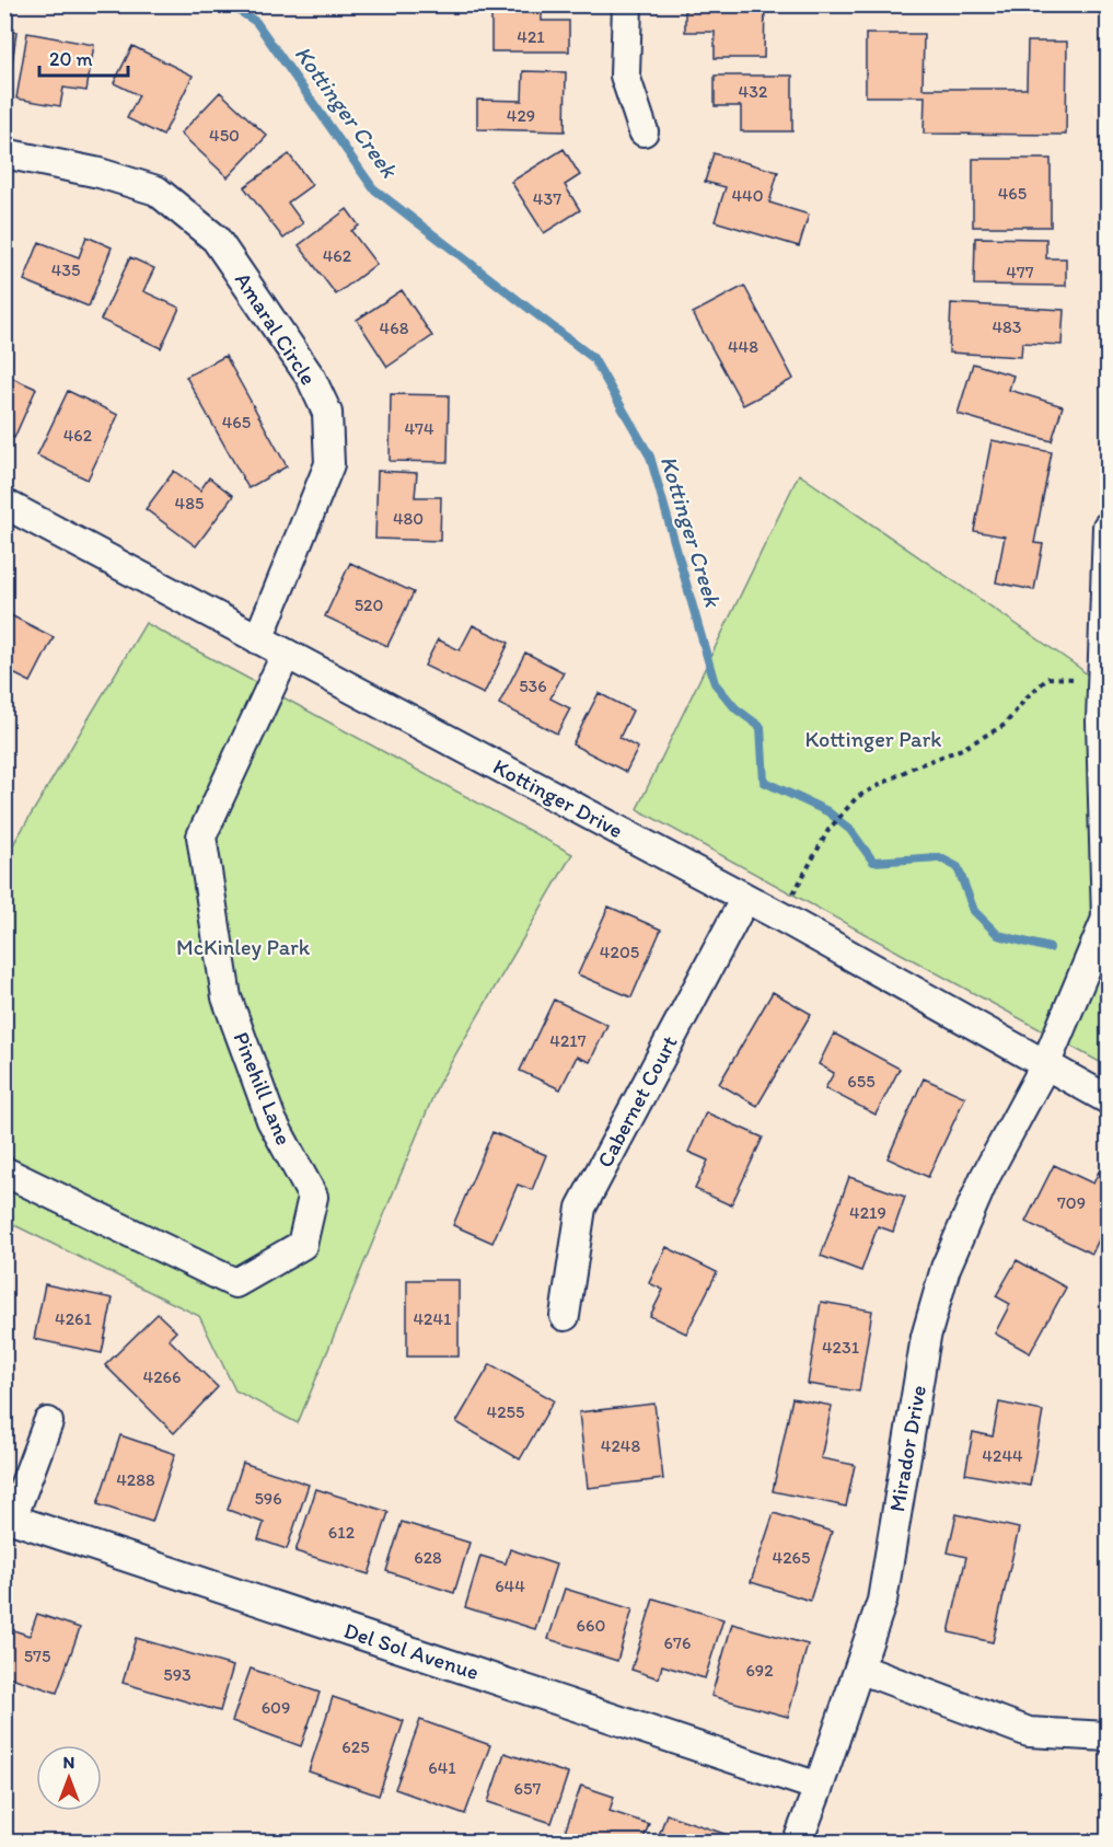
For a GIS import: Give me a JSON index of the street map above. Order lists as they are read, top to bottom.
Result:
{
  "streets": {
    "street": [
      "Amaral Circle",
      "Kottinger Drive",
      "Pinehill Lane",
      "Cabernet Court",
      "Mirador Drive",
      "Del Sol Avenue"
    ]
  },
  "crossings": [
    ["Amaral Circle", "Kottinger Drive"],
    ["Kottinger Drive", "Pinehill Lane"],
    ["Kottinger Drive", "Cabernet Court"],
    ["Kottinger Drive", "Mirador Drive"],
    ["Mirador Drive", "Del Sol Avenue"]
  ],
  "water": ["Kottinger Creek"],
  "parks": ["Kottinger Park", "McKinley Park"],
  "house_numbers": [
    "421",
    "432",
    "429",
    "450",
    "465",
    "440",
    "437",
    "462",
    "435",
    "477",
    "483",
    "468",
    "448",
    "465",
    "474",
    "462",
    "485",
    "480",
    "520",
    "536",
    "4205",
    "4217",
    "655",
    "709",
    "4219",
    "4261",
    "4241",
    "4231",
    "4266",
    "4255",
    "4248",
    "4244",
    "4288",
    "596",
    "612",
    "628",
    "4265",
    "644",
    "660",
    "676",
    "575",
    "692",
    "593",
    "609",
    "625",
    "641",
    "657"
  ],
  "scale_bar": "20 m",
  "north": "top"
}
